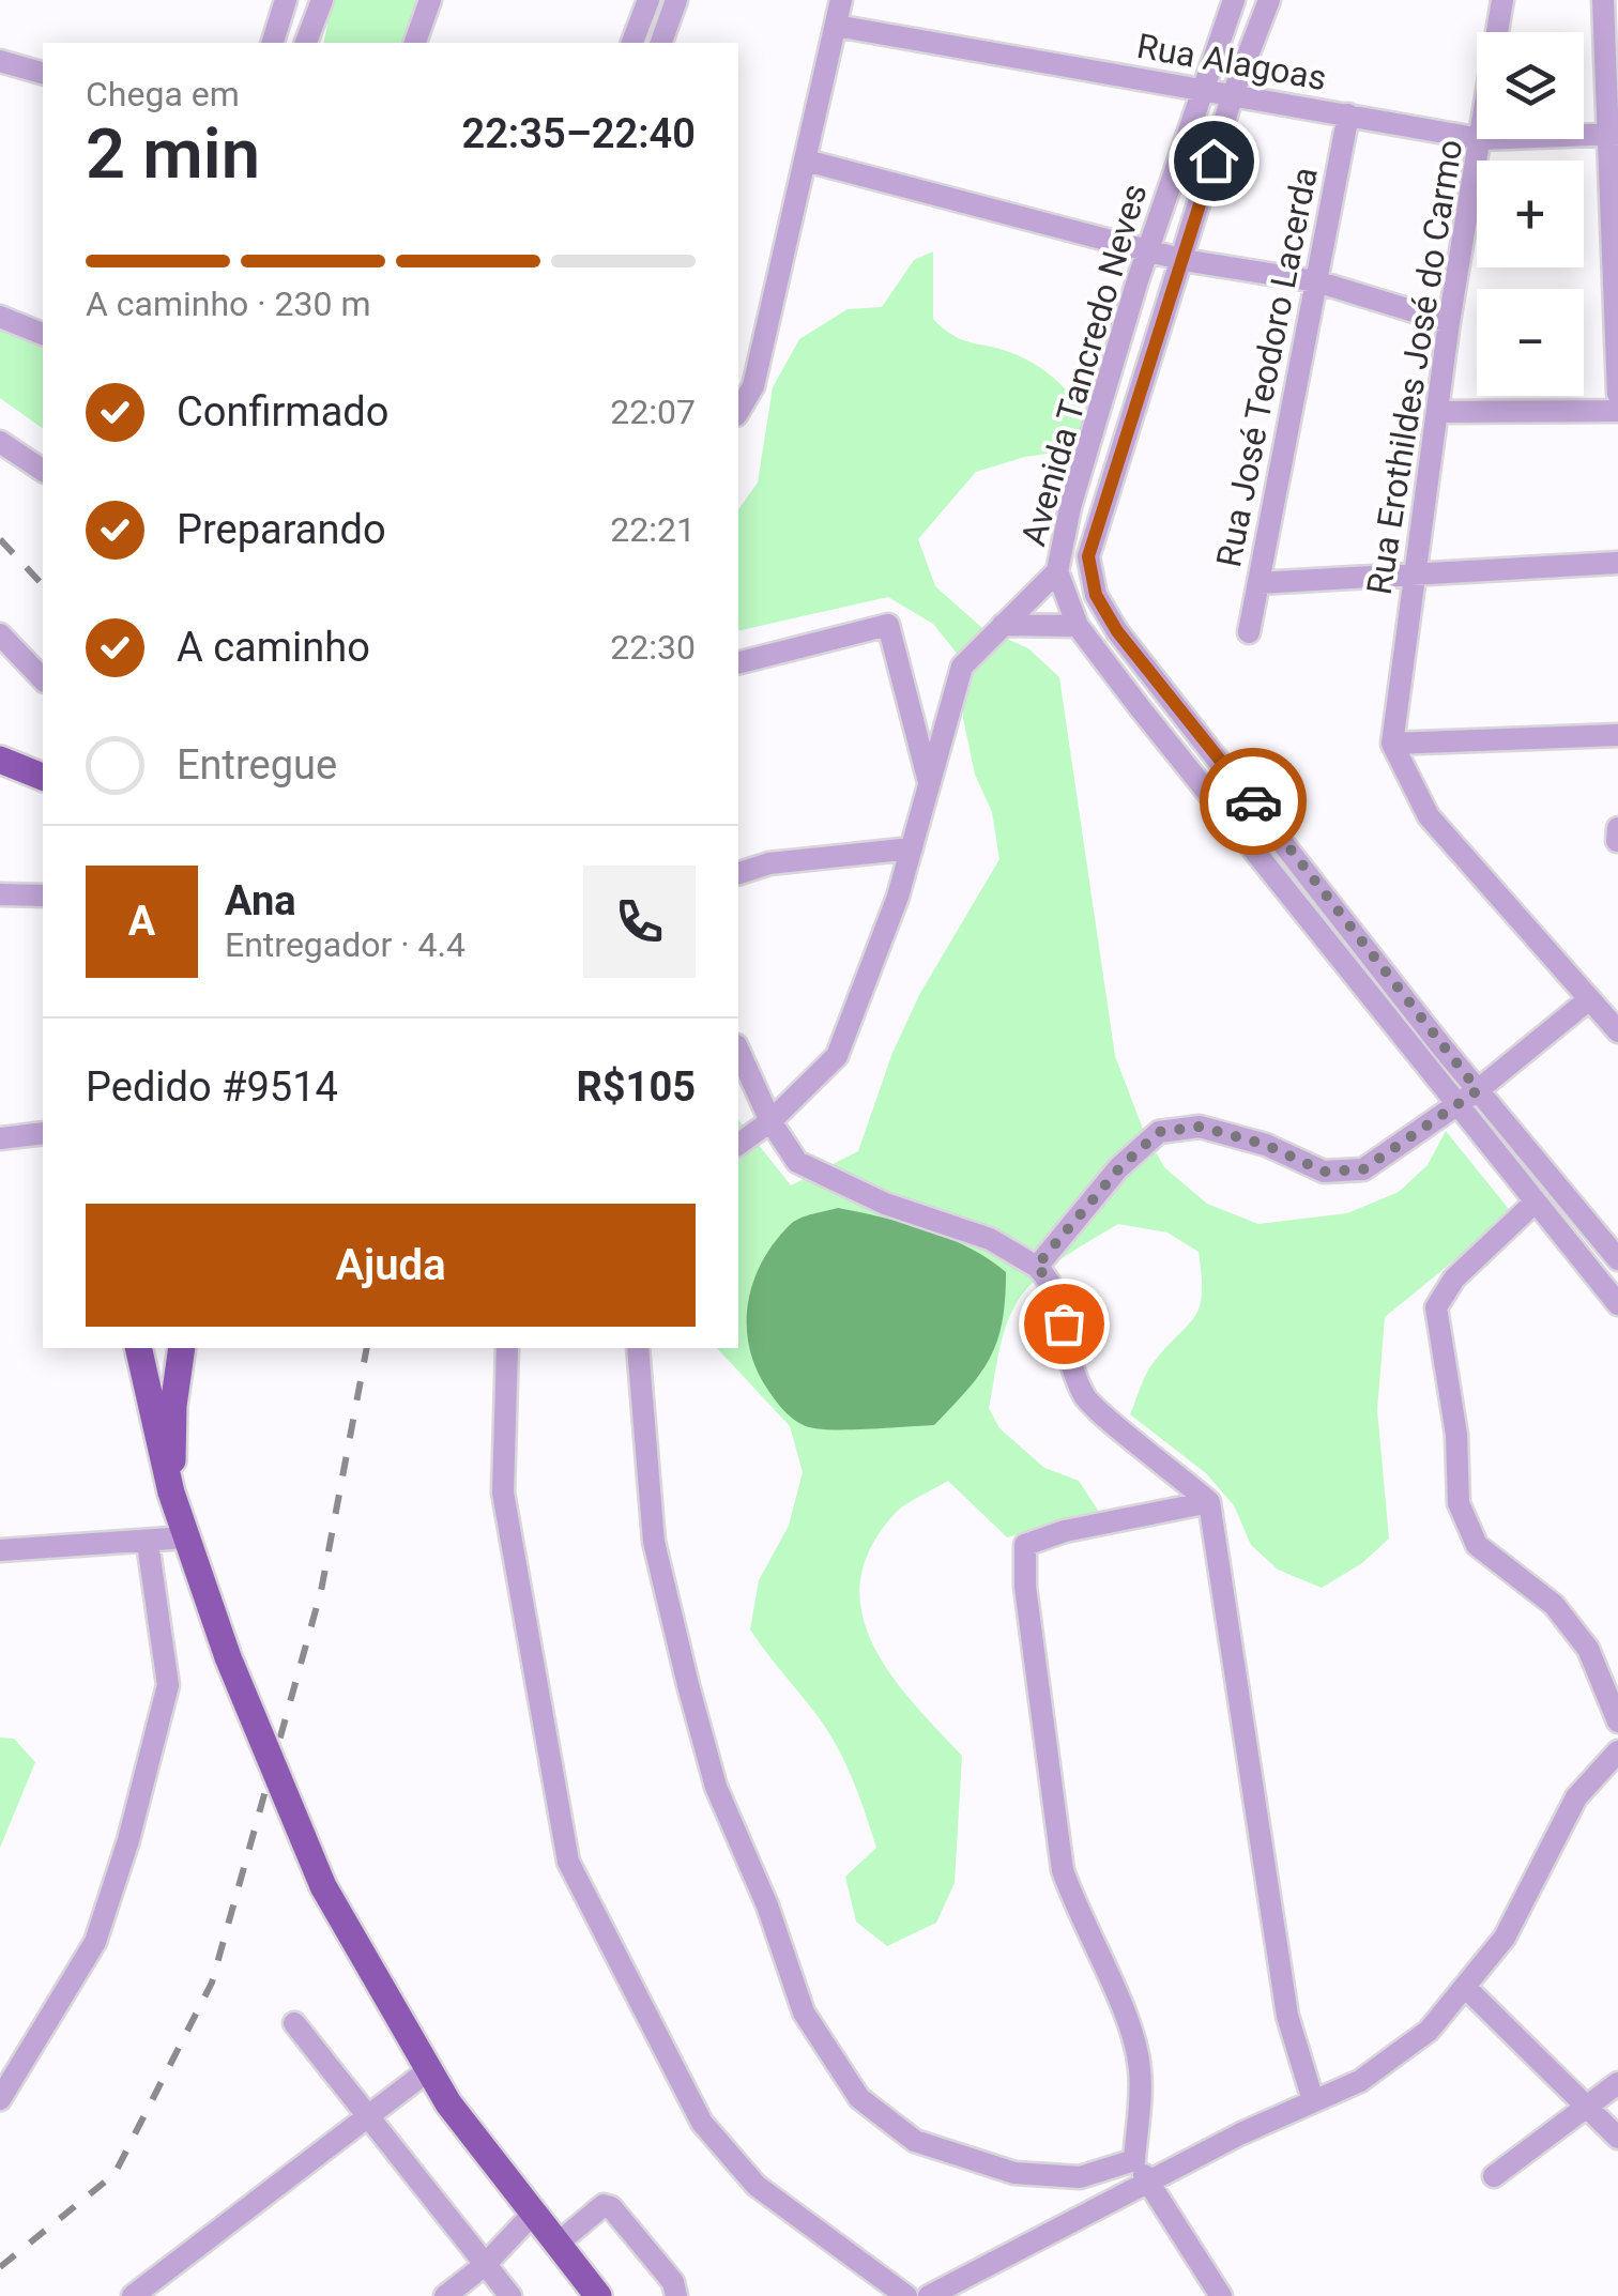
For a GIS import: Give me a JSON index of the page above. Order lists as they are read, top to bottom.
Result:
{
  "streets": {
    "street": [
      "Rua Alagoas",
      "Avenida Tancredo Neves",
      "Rua José Teodoro Lacerda",
      "Rua Erothildes José do Carmo"
    ]
  },
  "crossings": [
    ["Rua Alagoas", "Avenida Tancredo Neves"],
    ["Rua Alagoas", "Rua José Teodoro Lacerda"]
  ],
  "page": {
    "map_buttons": ["+", "−"],
    "heading": ["2 min", "Chega em", "22:35–22:40"],
    "panel": [
      "Ana",
      "Entregador · 4.4",
      "Pedido #9514",
      "R$105"
    ],
    "bar": "A caminho · 230 m",
    "list": [
      ["Confirmado", "22:07"],
      ["Preparando", "22:21"],
      ["A caminho", "22:30"],
      "Entregue"
    ],
    "round": "A",
    "buttons": "Ajuda"
  }
}
